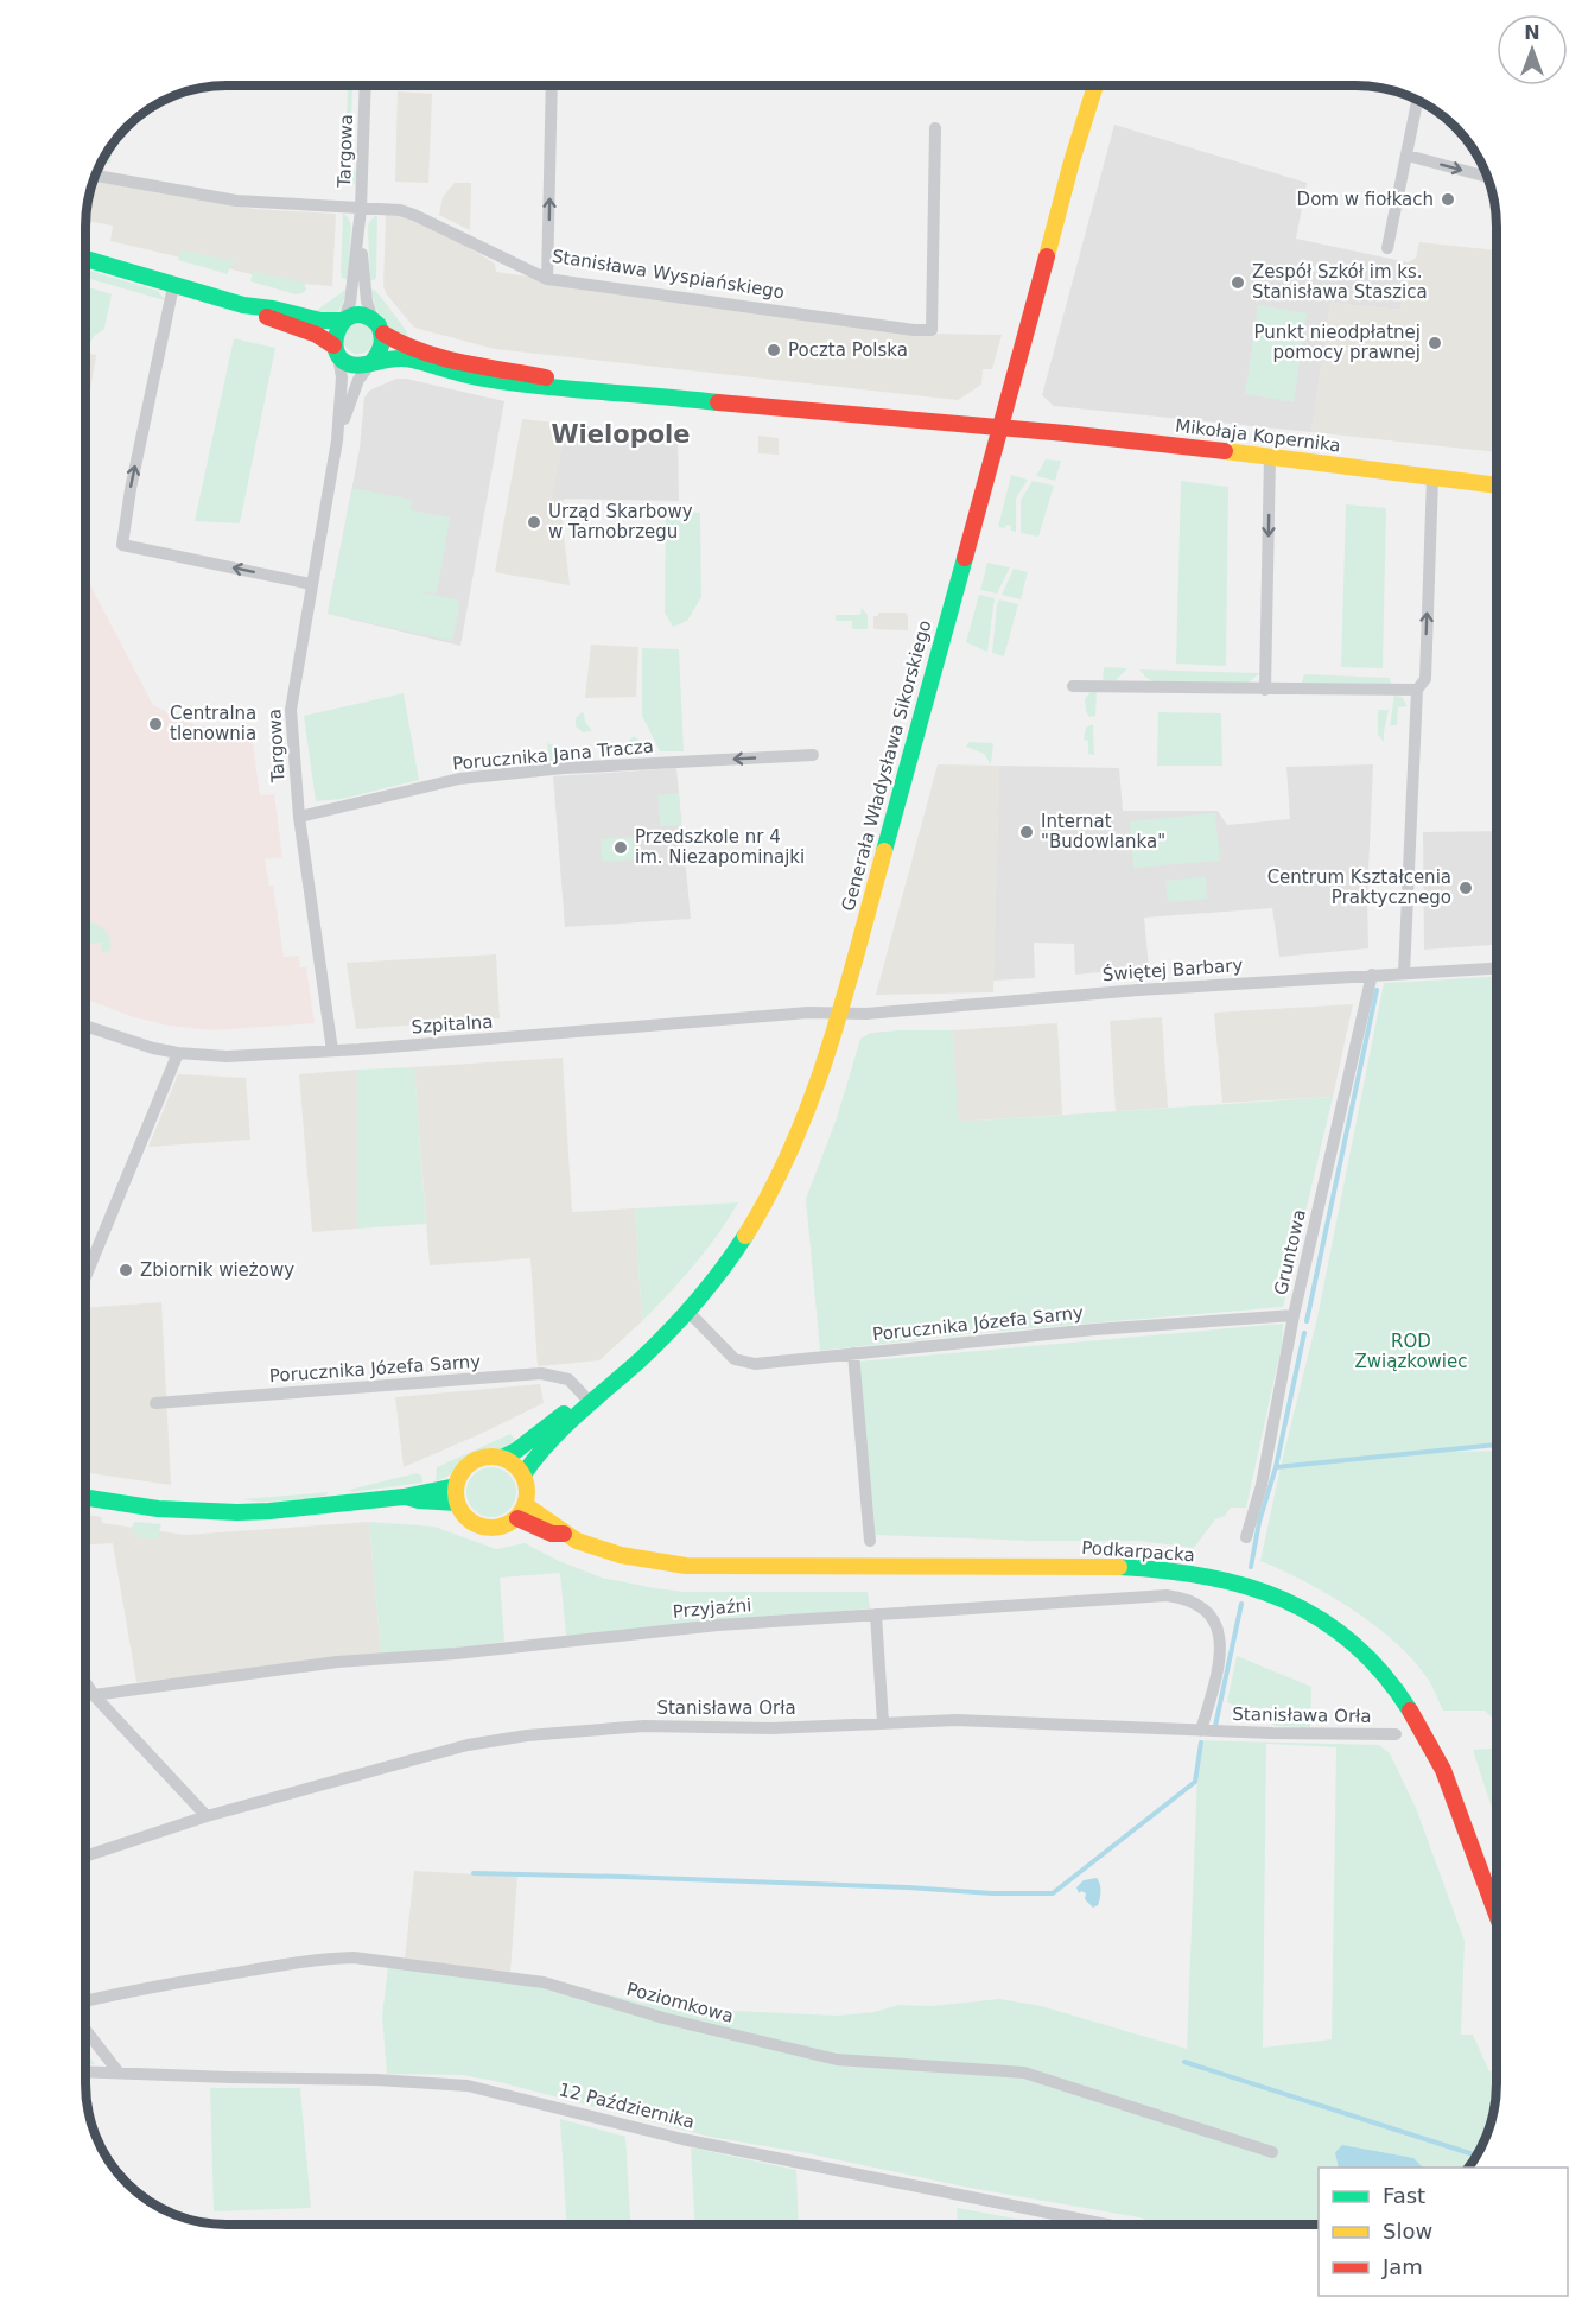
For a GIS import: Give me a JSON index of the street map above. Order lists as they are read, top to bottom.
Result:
{
  "streets": {
    "street": [
      "Targowa",
      "Stanisława Wyspiańskiego",
      "Mikołaja Kopernika",
      "Porucznika Jana Tracza",
      "Generała Władysława Sikorskiego",
      "Świętej Barbary",
      "Szpitalna",
      "Gruntowa",
      "Porucznika Józefa Sarny",
      "Podkarpacka",
      "Przyjaźni",
      "Stanisława Orła",
      "Poziomkowa",
      "12 Października"
    ]
  },
  "crossings": [
    ["Targowa", "Stanisława Wyspiańskiego"],
    ["Targowa", "Porucznika Jana Tracza"],
    ["Targowa", "Szpitalna"],
    ["Mikołaja Kopernika", "Generała Władysława Sikorskiego"],
    ["Generała Władysława Sikorskiego", "Świętej Barbary"],
    ["Generała Władysława Sikorskiego", "Szpitalna"],
    ["Generała Władysława Sikorskiego", "Porucznika Józefa Sarny"],
    ["Generała Władysława Sikorskiego", "Podkarpacka"],
    ["Świętej Barbary", "Szpitalna"],
    ["Świętej Barbary", "Gruntowa"],
    ["Gruntowa", "Porucznika Józefa Sarny"],
    ["Przyjaźni", "Stanisława Orła"]
  ],
  "one_way": ["Porucznika Jana Tracza"],
  "districts": ["Wielopole"],
  "parks": ["ROD Związkowiec"],
  "places": [
    "Dom w fiołkach",
    "Zespół Szkół im ks. Stanisława Staszica",
    "Punkt nieodpłatnej pomocy prawnej",
    "Poczta Polska",
    "Urząd Skarbowy w Tarnobrzegu",
    "Centralna tlenownia",
    "Internat \"Budowlanka\"",
    "Przedszkole nr 4 im. Niezapominajki",
    "Centrum Kształcenia Praktycznego",
    "Zbiornik wieżowy"
  ],
  "legend": ["Fast", "Slow", "Jam"],
  "north": "top"
}
